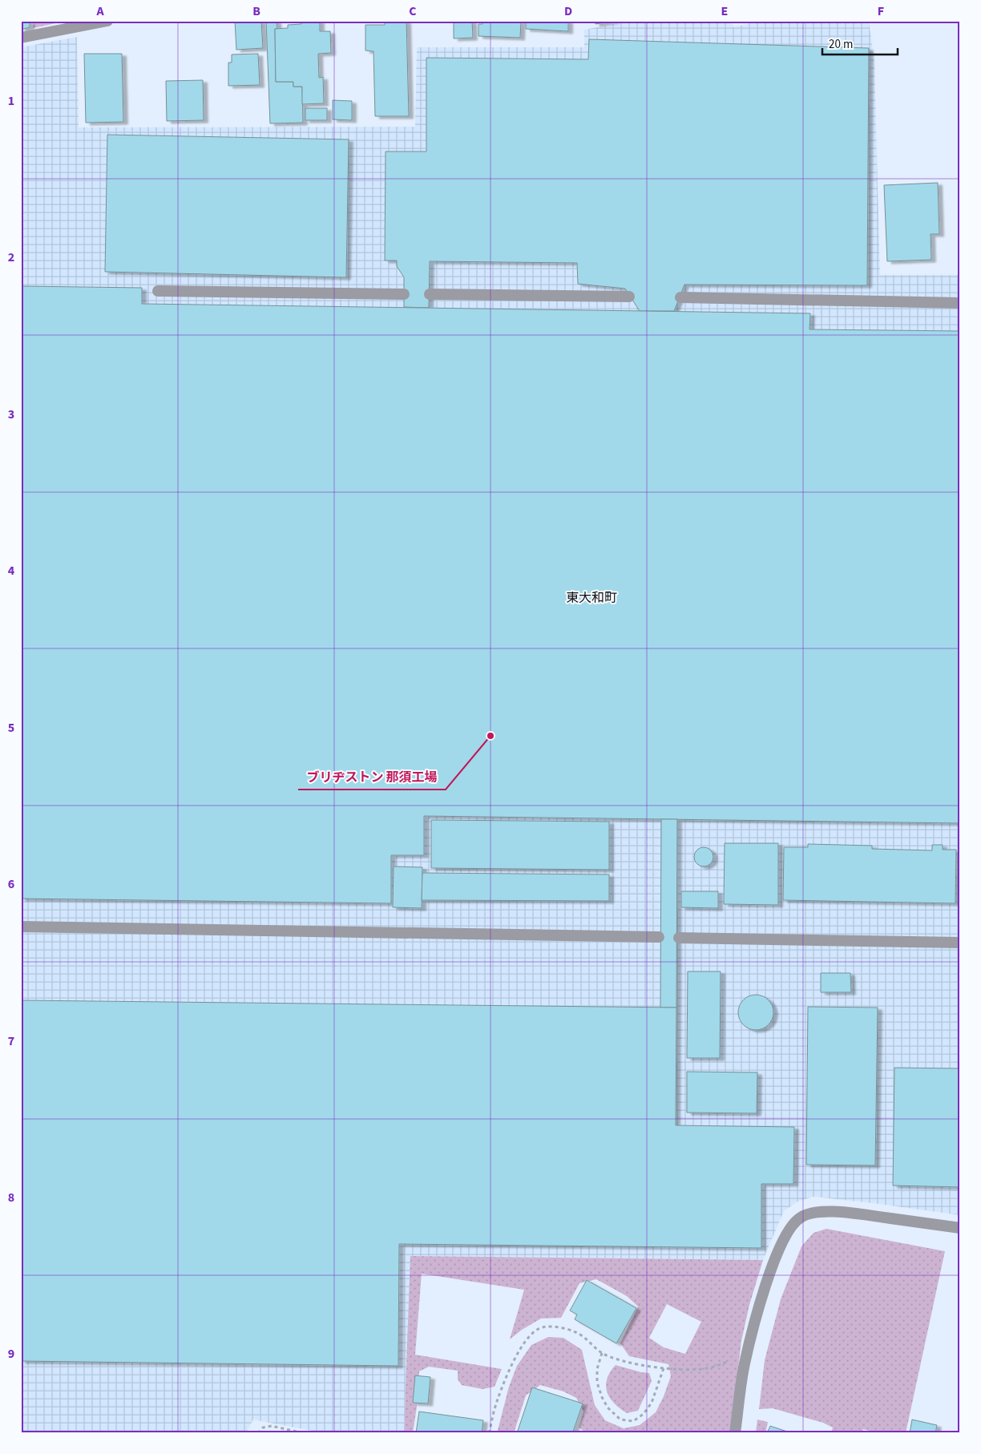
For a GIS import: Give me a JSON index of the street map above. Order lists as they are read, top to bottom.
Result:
{
  "districts": ["東大和町"],
  "places": ["ブリヂストン 那須工場"],
  "scale_bar": "20 m",
  "grid": {
    "columns": [
      "A",
      "B",
      "C",
      "D",
      "E",
      "F"
    ],
    "rows": [
      "1",
      "2",
      "3",
      "4",
      "5",
      "6",
      "7",
      "8",
      "9"
    ]
  }
}
